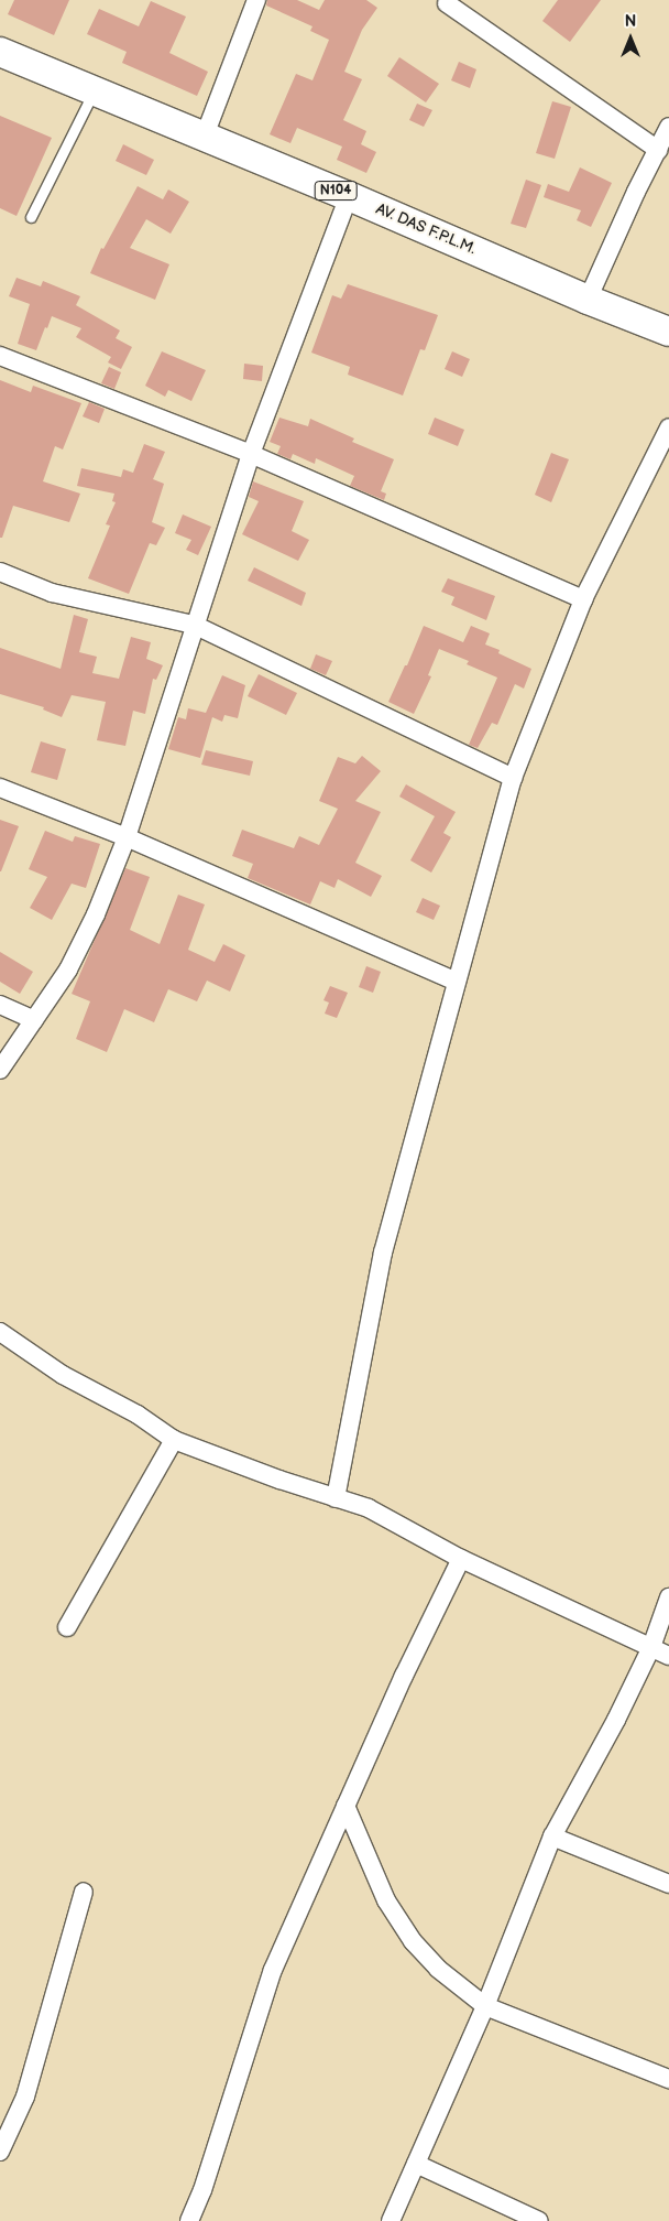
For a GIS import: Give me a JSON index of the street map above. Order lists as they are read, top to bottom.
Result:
{
  "streets": {
    "main road": ["N104", "AV. DAS F.P.L.M."]
  },
  "north": "top"
}
